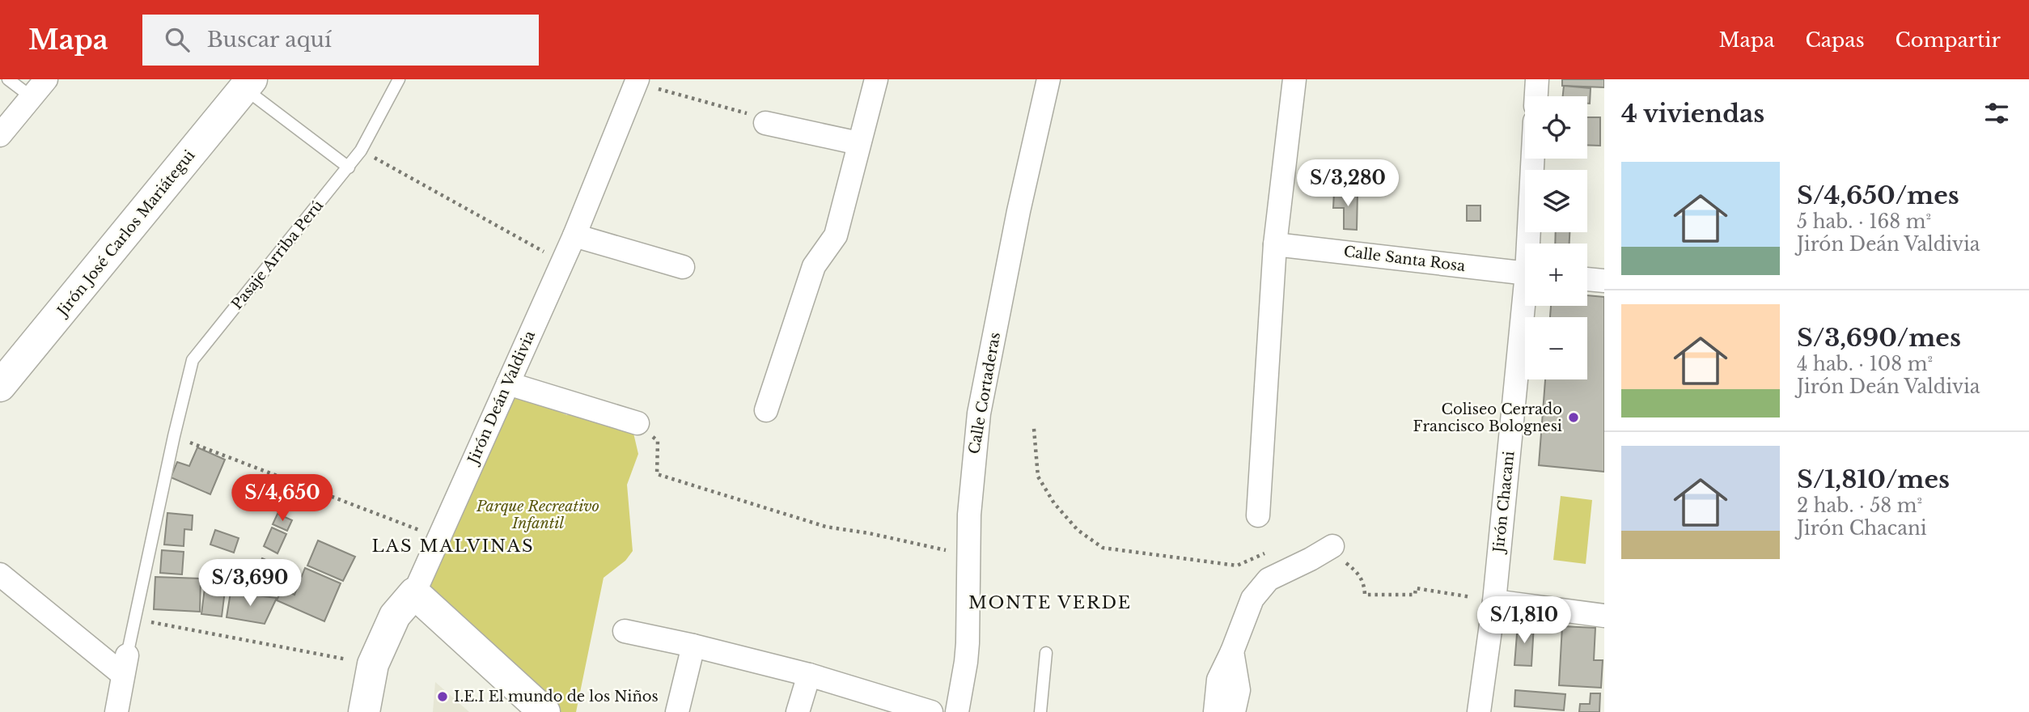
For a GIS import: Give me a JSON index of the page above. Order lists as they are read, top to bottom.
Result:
{
  "streets": {
    "street": [
      "Jirón José Carlos Mariátegui",
      "Calle Santa Rosa",
      "Calle Cortaderas",
      "Jirón Deán Valdivia",
      "Jirón Chacani"
    ],
    "lane": ["Pasaje Arriba Perú"]
  },
  "districts": ["LAS MALVINAS", "MONTE VERDE"],
  "parks": ["Parque Recreativo Infantil"],
  "places": ["Coliseo Cerrado Francisco Bolognesi", "I.E.I El mundo de los Niños"],
  "page": {
    "header": "Mapa",
    "search": "Buscar aquí",
    "nav": ["Mapa", "Capas", "Compartir"],
    "heading": "4 viviendas",
    "map_buttons": ["+", "−"],
    "list": [
      {
        "name": "S/4,650/mes",
        "note": "5 hab. · 168 m² · Jirón Deán Valdivia"
      },
      {
        "name": "S/3,690/mes",
        "note": "4 hab. · 108 m² · Jirón Deán Valdivia"
      },
      {
        "name": "S/1,810/mes",
        "note": "2 hab. · 58 m² · Jirón Chacani"
      }
    ],
    "price": [
      "S/3,280",
      "S/4,650",
      "S/3,690",
      "S/1,810"
    ]
  }
}
